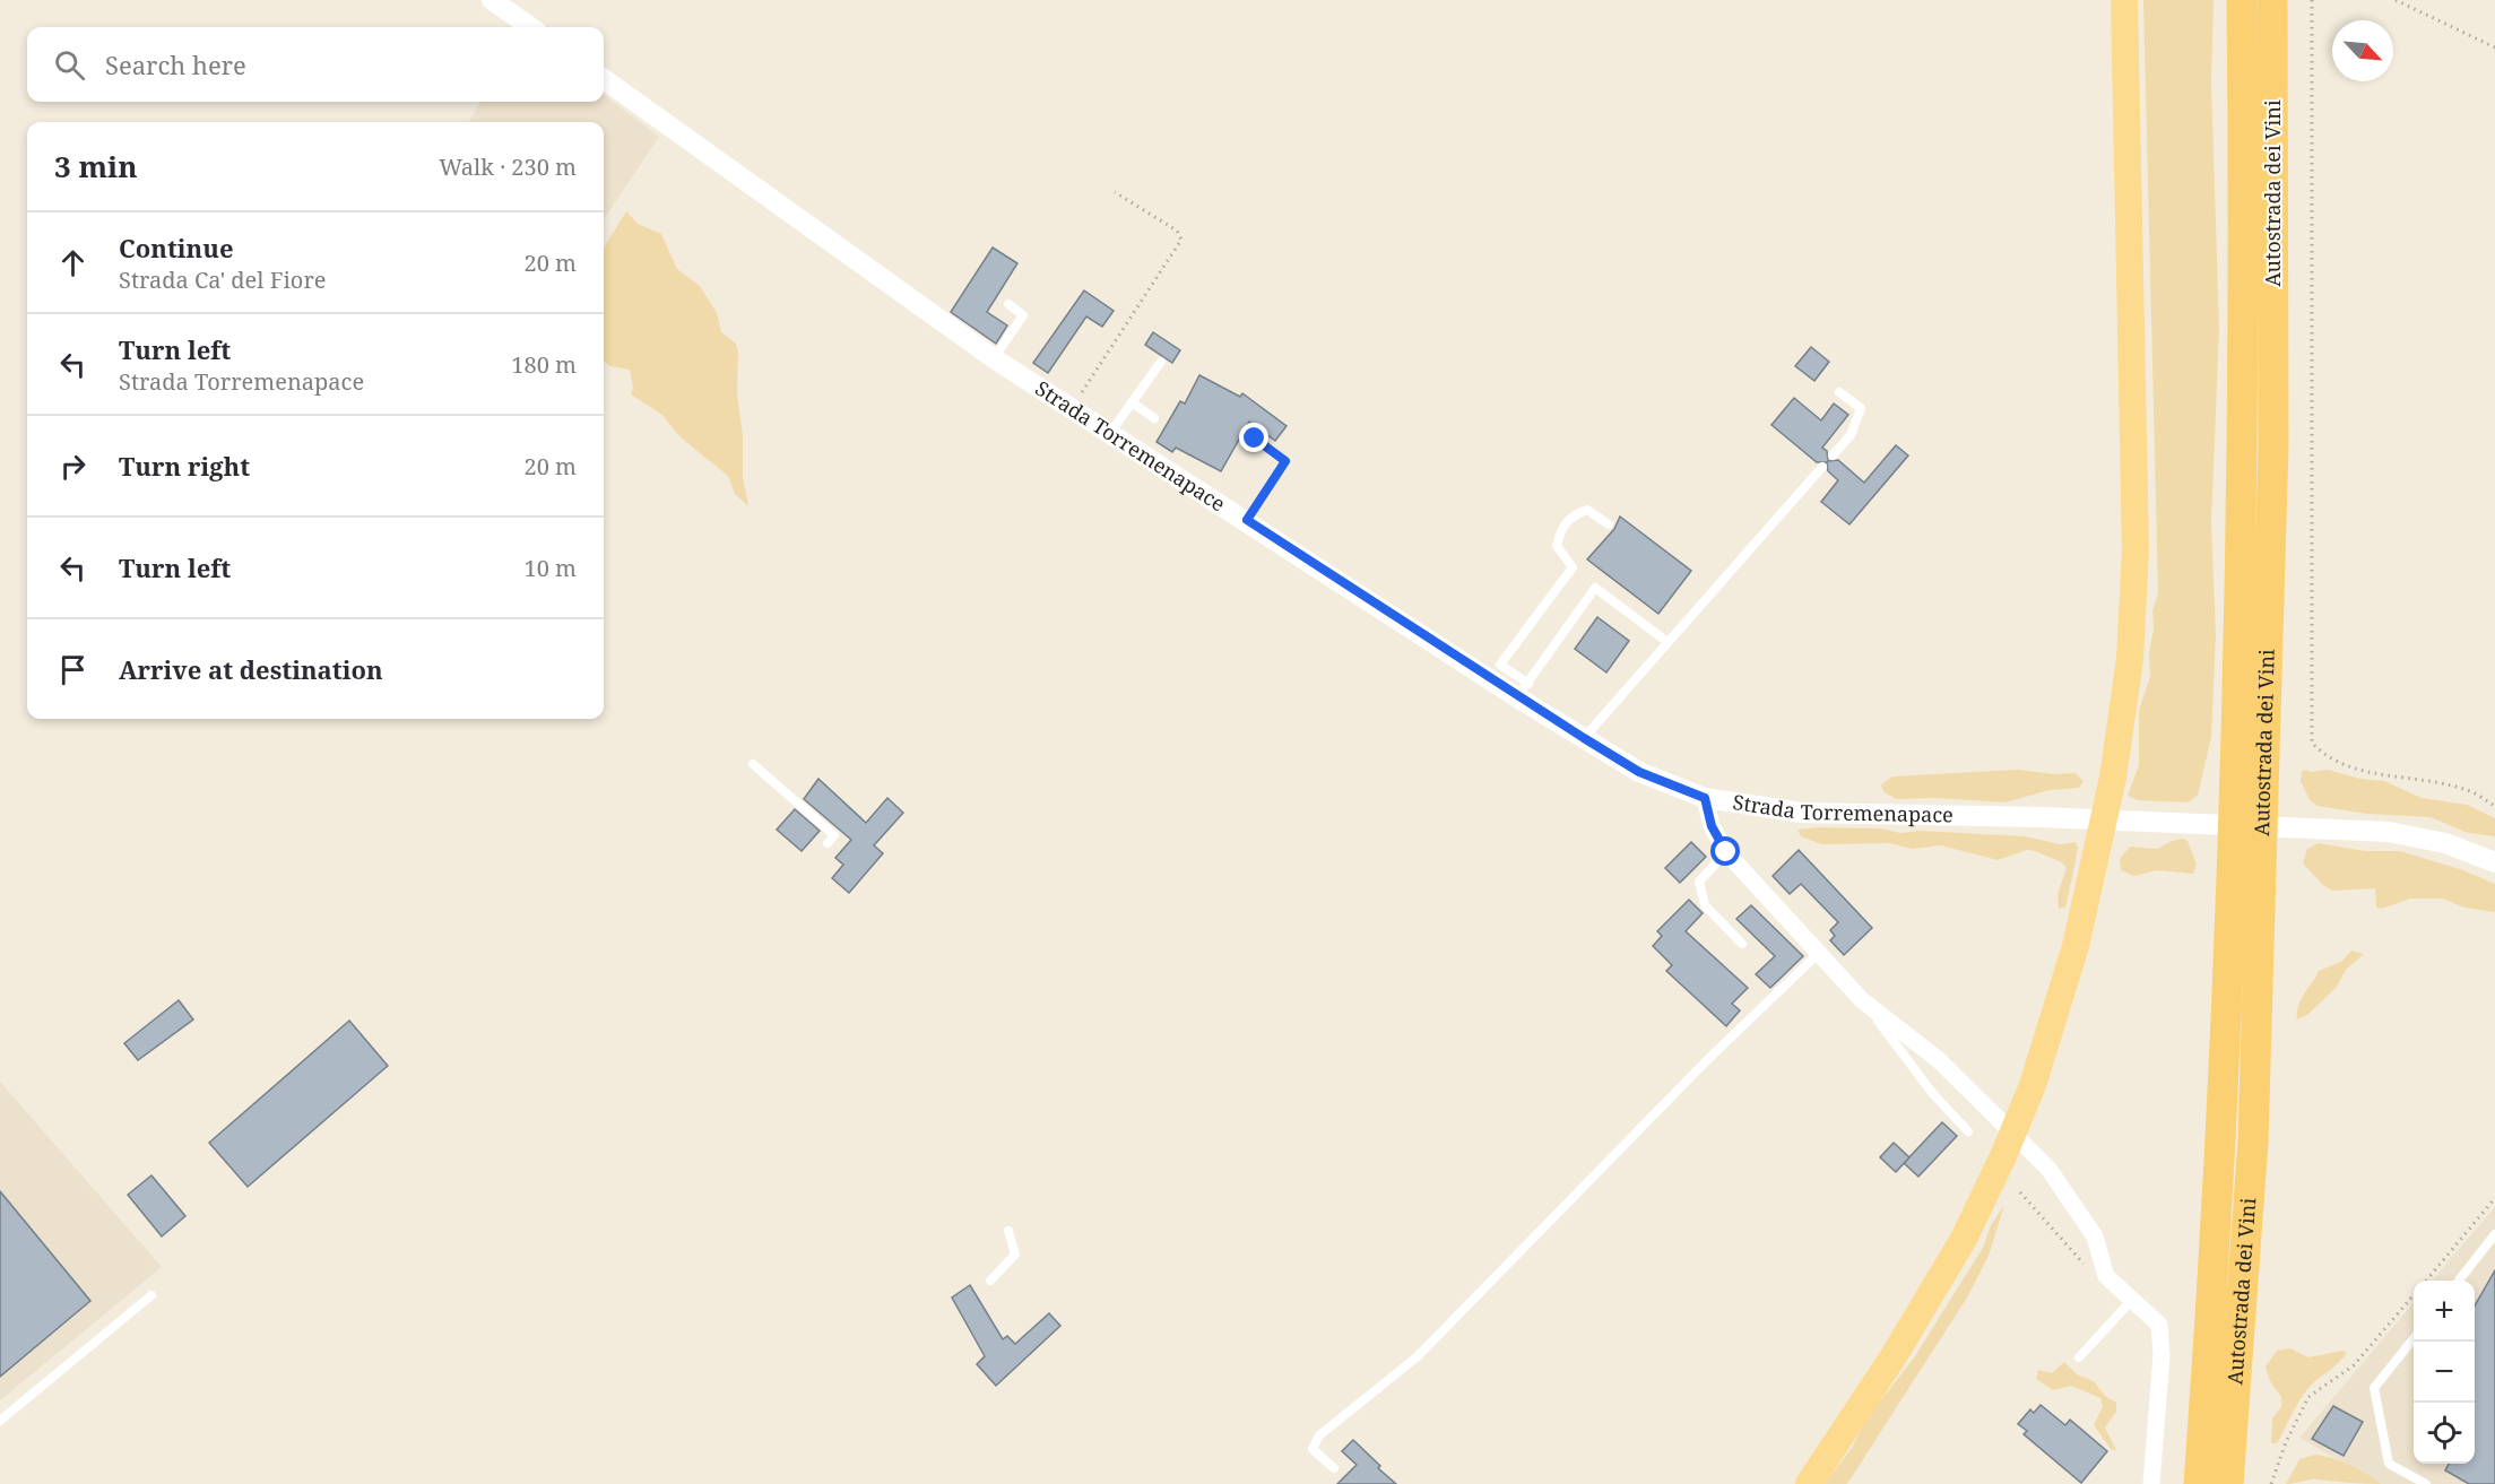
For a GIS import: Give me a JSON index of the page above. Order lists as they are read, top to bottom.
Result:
{
  "streets": {
    "highway": ["Autostrada dei Vini"],
    "street": ["Strada Torremenapace"]
  },
  "north": "bottom right",
  "page": {
    "search": "Search here",
    "heading": ["3 min", "Walk · 230 m"],
    "list": [
      ["Continue", "Strada Ca' del Fiore", "20 m"],
      ["Turn left", "Strada Torremenapace", "180 m"],
      ["Turn right", "20 m"],
      ["Turn left", "10 m"],
      "Arrive at destination"
    ],
    "map_buttons": ["+", "−"]
  }
}
